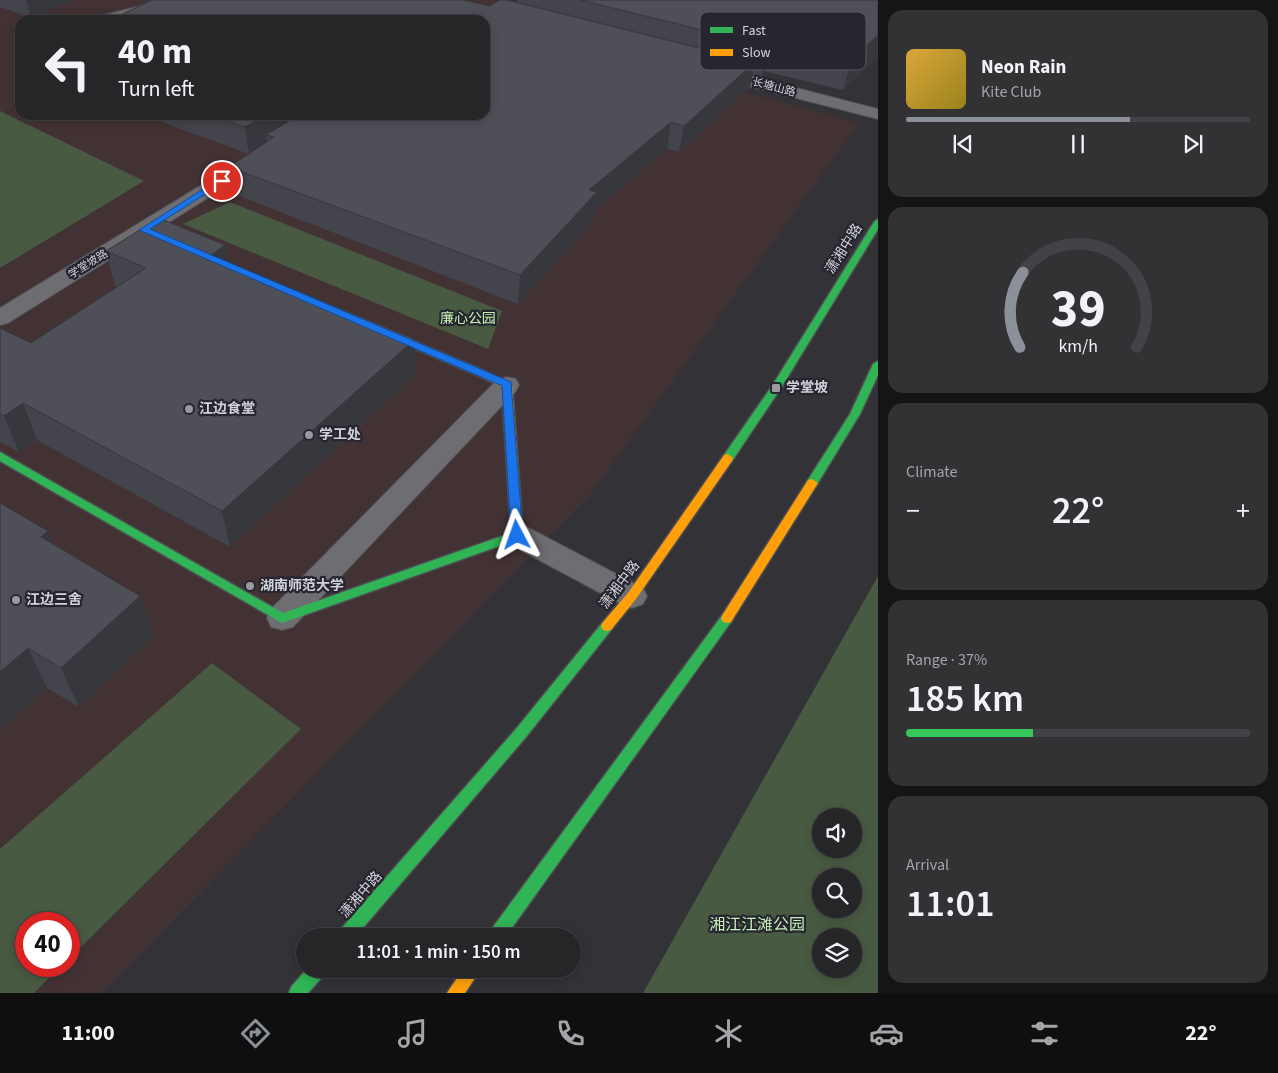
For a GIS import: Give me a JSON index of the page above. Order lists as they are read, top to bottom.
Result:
{
  "streets": {
    "main road": ["潇湘中路"],
    "street": ["长塘山路", "学堂坡路"]
  },
  "parks": ["廉心公园", "湘江江滩公园"],
  "places": {
    "transit": ["学堂坡"],
    "other": [
      "江边食堂",
      "学工处",
      "湖南师范大学",
      "江边三舍"
    ]
  },
  "legend": ["Fast", "Slow"],
  "page": {
    "turn": ["40 m", "Turn left"],
    "song": ["Neon Rain", "Kite Club"],
    "tile": [
      "Climate",
      ["Range · 37%", "185 km"],
      ["Arrival", "11:01"]
    ],
    "heat": ["−", "22°", "+"],
    "limit": "40",
    "trip": "11:01 · 1 min · 150 m",
    "tabs": ["11:00", "22°"],
    "gauge": ["39", "km/h"]
  }
}
